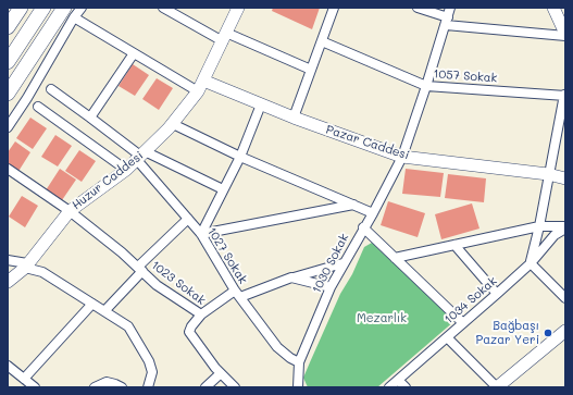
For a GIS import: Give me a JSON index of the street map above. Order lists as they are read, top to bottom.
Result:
{
  "streets": {
    "street": [
      "1057 Sokak",
      "Pazar Caddesi",
      "Huzur Caddesi",
      "1027 Sokak",
      "1030 Sokak",
      "1023 Sokak",
      "1034 Sokak"
    ]
  },
  "crossings": [
    ["1057 Sokak", "1030 Sokak"],
    ["Pazar Caddesi", "Huzur Caddesi"],
    ["Pazar Caddesi", "1030 Sokak"],
    ["Huzur Caddesi", "1027 Sokak"],
    ["Huzur Caddesi", "1023 Sokak"],
    ["1027 Sokak", "1030 Sokak"]
  ],
  "parks": ["Mezarlık"],
  "places": ["Bağbaşı Pazar Yeri"]
}
